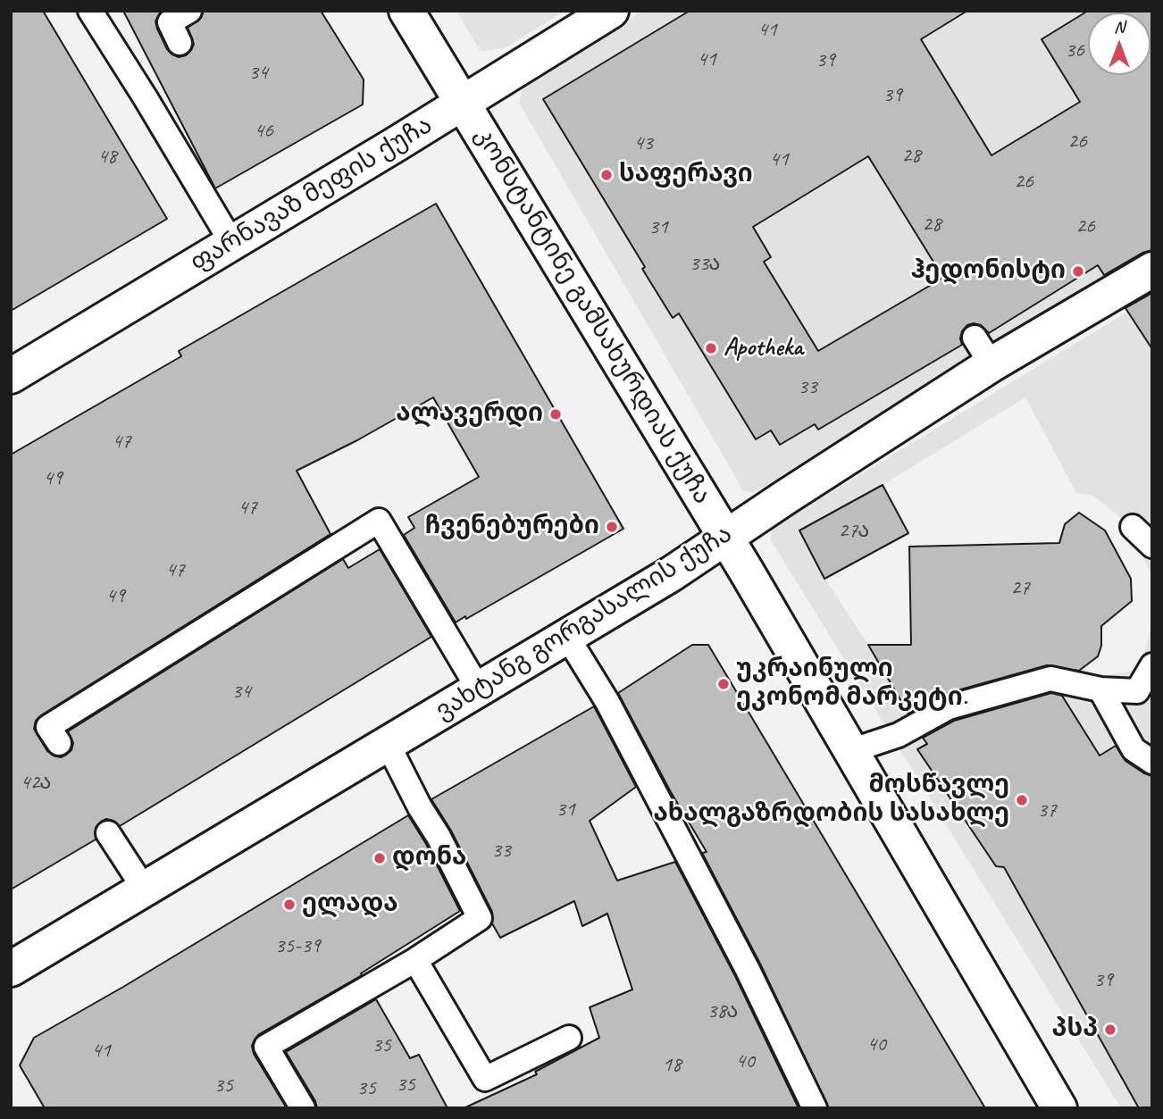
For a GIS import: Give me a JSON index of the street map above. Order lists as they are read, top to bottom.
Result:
{
  "streets": {
    "street": ["ფარნავაზ მეფის ქუჩა", "კონსტანტინე გამსახურდიას ქუჩა", "ვახტანგ გორგასალის ქუჩა"]
  },
  "crossings": [
    ["ფარნავაზ მეფის ქუჩა", "კონსტანტინე გამსახურდიას ქუჩა"],
    ["კონსტანტინე გამსახურდიას ქუჩა", "ვახტანგ გორგასალის ქუჩა"]
  ],
  "places": [
    "საფერავი",
    "ჰედონისტი",
    "Apotheka",
    "ალავერდი",
    "ჩვენებურები",
    "უკრაინული ეკონომ მარკეტი.",
    "მოსწავლე ახალგაზრდობის სასახლე",
    "დონა",
    "ელადა",
    "პსპ"
  ],
  "house_numbers": [
    "41",
    "36",
    "41",
    "39",
    "34",
    "39",
    "46",
    "26",
    "43",
    "28",
    "48",
    "41",
    "26",
    "28",
    "26",
    "31",
    "33ა",
    "33",
    "47",
    "49",
    "47",
    "27ა",
    "47",
    "27",
    "49",
    "34",
    "42ა",
    "31",
    "37",
    "33",
    "35-39",
    "39",
    "38ა",
    "40",
    "35",
    "41",
    "40",
    "18",
    "35",
    "35",
    "35"
  ],
  "north": "top"
}
